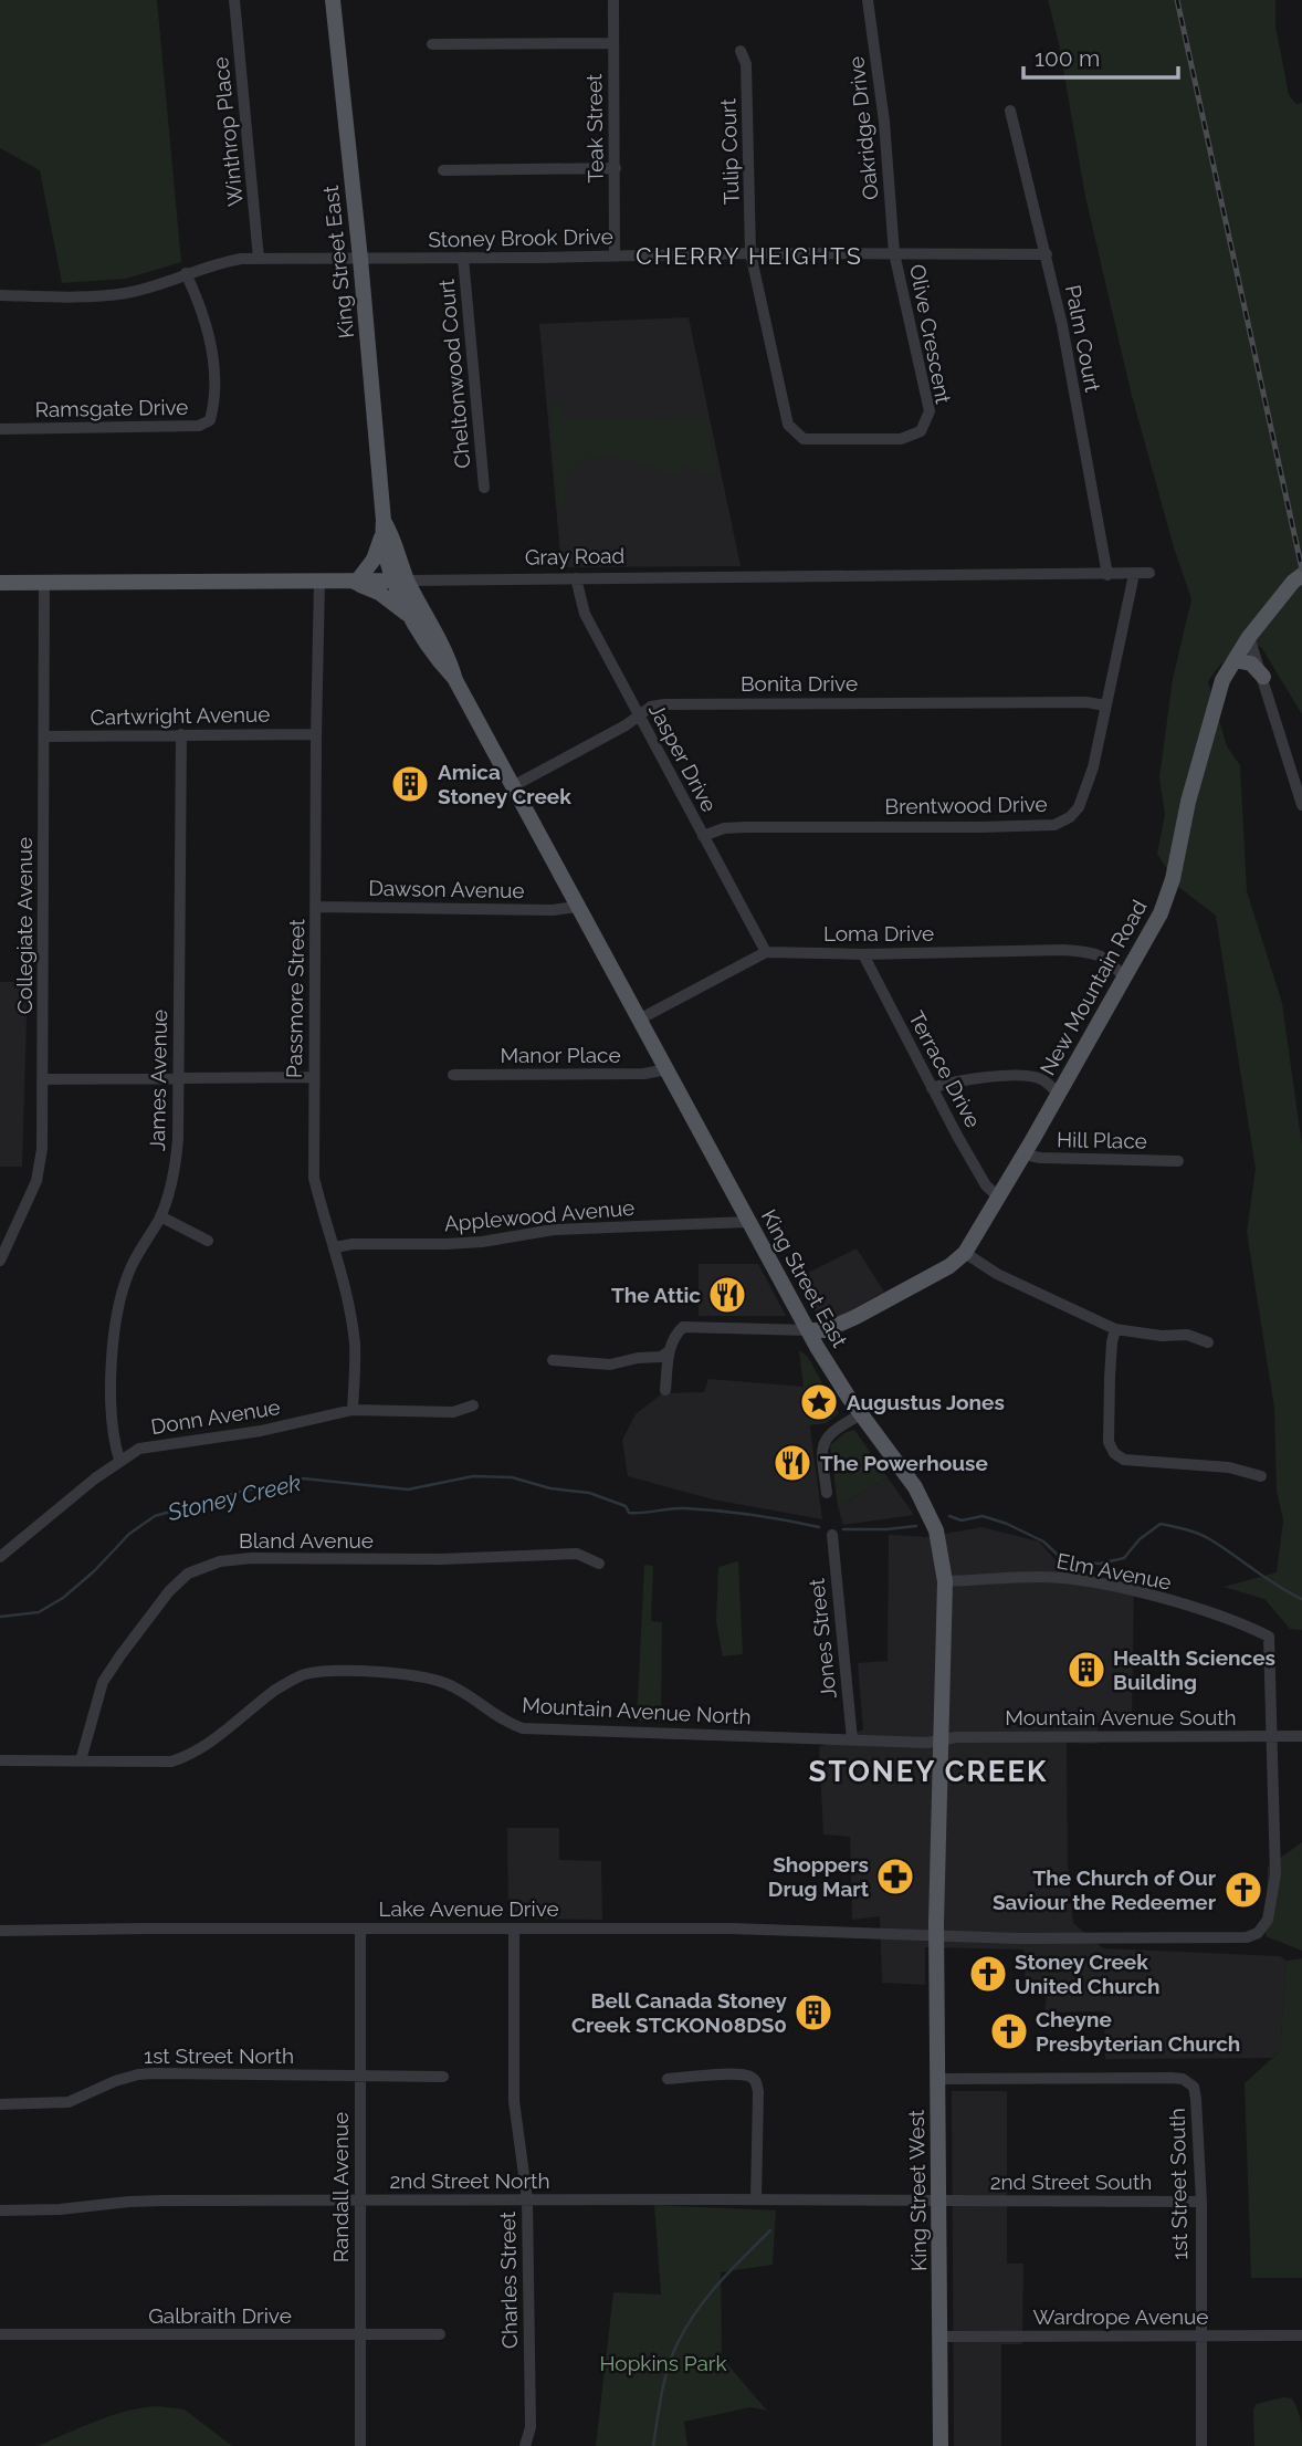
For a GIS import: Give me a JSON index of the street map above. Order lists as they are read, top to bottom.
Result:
{
  "streets": {
    "main road": [
      "King Street East",
      "Gray Road",
      "New Mountain Road",
      "King Street West"
    ],
    "street": [
      "Teak Street",
      "Oakridge Drive",
      "Winthrop Place",
      "Tulip Court",
      "Stoney Brook Drive",
      "Olive Crescent",
      "Palm Court",
      "Cheltonwood Court",
      "Ramsgate Drive",
      "Bonita Drive",
      "Cartwright Avenue",
      "Jasper Drive",
      "Brentwood Drive",
      "Dawson Avenue",
      "Collegiate Avenue",
      "Loma Drive",
      "Passmore Street",
      "Manor Place",
      "Terrace Drive",
      "James Avenue",
      "Hill Place",
      "Applewood Avenue",
      "Donn Avenue",
      "Bland Avenue",
      "Elm Avenue",
      "Jones Street",
      "Mountain Avenue North",
      "Mountain Avenue South",
      "Lake Avenue Drive",
      "1st Street North",
      "2nd Street North",
      "2nd Street South",
      "1st Street South",
      "Randall Avenue",
      "Charles Street",
      "Galbraith Drive",
      "Wardrope Avenue"
    ]
  },
  "crossings": [
    ["Teak Street", "Stoney Brook Drive"],
    ["Oakridge Drive", "Stoney Brook Drive"],
    ["Oakridge Drive", "Olive Crescent"],
    ["Winthrop Place", "Stoney Brook Drive"],
    ["Tulip Court", "Stoney Brook Drive"],
    ["Tulip Court", "Olive Crescent"],
    ["Stoney Brook Drive", "King Street East"],
    ["Stoney Brook Drive", "Olive Crescent"],
    ["Stoney Brook Drive", "Palm Court"],
    ["Stoney Brook Drive", "Cheltonwood Court"],
    ["Stoney Brook Drive", "Ramsgate Drive"],
    ["King Street East", "Gray Road"],
    ["King Street East", "Bonita Drive"],
    ["King Street East", "Dawson Avenue"],
    ["King Street East", "Loma Drive"],
    ["King Street East", "New Mountain Road"],
    ["King Street East", "Manor Place"],
    ["King Street East", "Applewood Avenue"],
    ["King Street East", "Elm Avenue"],
    ["King Street East", "Mountain Avenue North"],
    ["King Street East", "Mountain Avenue South"],
    ["King Street East", "Lake Avenue Drive"],
    ["King Street East", "King Street West"],
    ["Palm Court", "Gray Road"],
    ["Gray Road", "Jasper Drive"],
    ["Gray Road", "Brentwood Drive"],
    ["Gray Road", "Collegiate Avenue"],
    ["Gray Road", "Passmore Street"],
    ["Bonita Drive", "Jasper Drive"],
    ["Bonita Drive", "Brentwood Drive"],
    ["Cartwright Avenue", "Collegiate Avenue"],
    ["Cartwright Avenue", "Passmore Street"],
    ["Cartwright Avenue", "James Avenue"],
    ["Jasper Drive", "Brentwood Drive"],
    ["Jasper Drive", "Loma Drive"],
    ["Dawson Avenue", "Passmore Street"],
    ["Loma Drive", "New Mountain Road"],
    ["Loma Drive", "Terrace Drive"],
    ["New Mountain Road", "Terrace Drive"],
    ["New Mountain Road", "Hill Place"],
    ["Passmore Street", "Applewood Avenue"],
    ["Passmore Street", "Donn Avenue"],
    ["James Avenue", "Donn Avenue"],
    ["Bland Avenue", "Mountain Avenue North"],
    ["Elm Avenue", "Mountain Avenue South"],
    ["Elm Avenue", "Lake Avenue Drive"],
    ["Jones Street", "Mountain Avenue North"],
    ["Mountain Avenue North", "Mountain Avenue South"],
    ["Mountain Avenue South", "Lake Avenue Drive"],
    ["Lake Avenue Drive", "Randall Avenue"],
    ["Lake Avenue Drive", "King Street West"],
    ["Lake Avenue Drive", "Charles Street"],
    ["1st Street North", "Randall Avenue"],
    ["2nd Street North", "2nd Street South"],
    ["2nd Street North", "Randall Avenue"],
    ["2nd Street North", "King Street West"],
    ["2nd Street North", "Charles Street"],
    ["2nd Street South", "1st Street South"],
    ["2nd Street South", "King Street West"],
    ["1st Street South", "King Street West"],
    ["1st Street South", "Wardrope Avenue"],
    ["Randall Avenue", "Galbraith Drive"],
    ["King Street West", "Wardrope Avenue"]
  ],
  "districts": ["CHERRY HEIGHTS", "STONEY CREEK"],
  "water": ["Stoney Creek"],
  "parks": ["Hopkins Park"],
  "places": {
    "building": ["Amica Stoney Creek", "Health Sciences Building", "Bell Canada Stoney Creek STCKON08DS0"],
    "restaurant": ["The Attic", "The Powerhouse"],
    "place": ["Augustus Jones"],
    "pharmacy": ["Shoppers Drug Mart"],
    "church": ["The Church of Our Saviour the Redeemer", "Stoney Creek United Church", "Cheyne Presbyterian Church"]
  },
  "scale_bar": "100 m"
}
